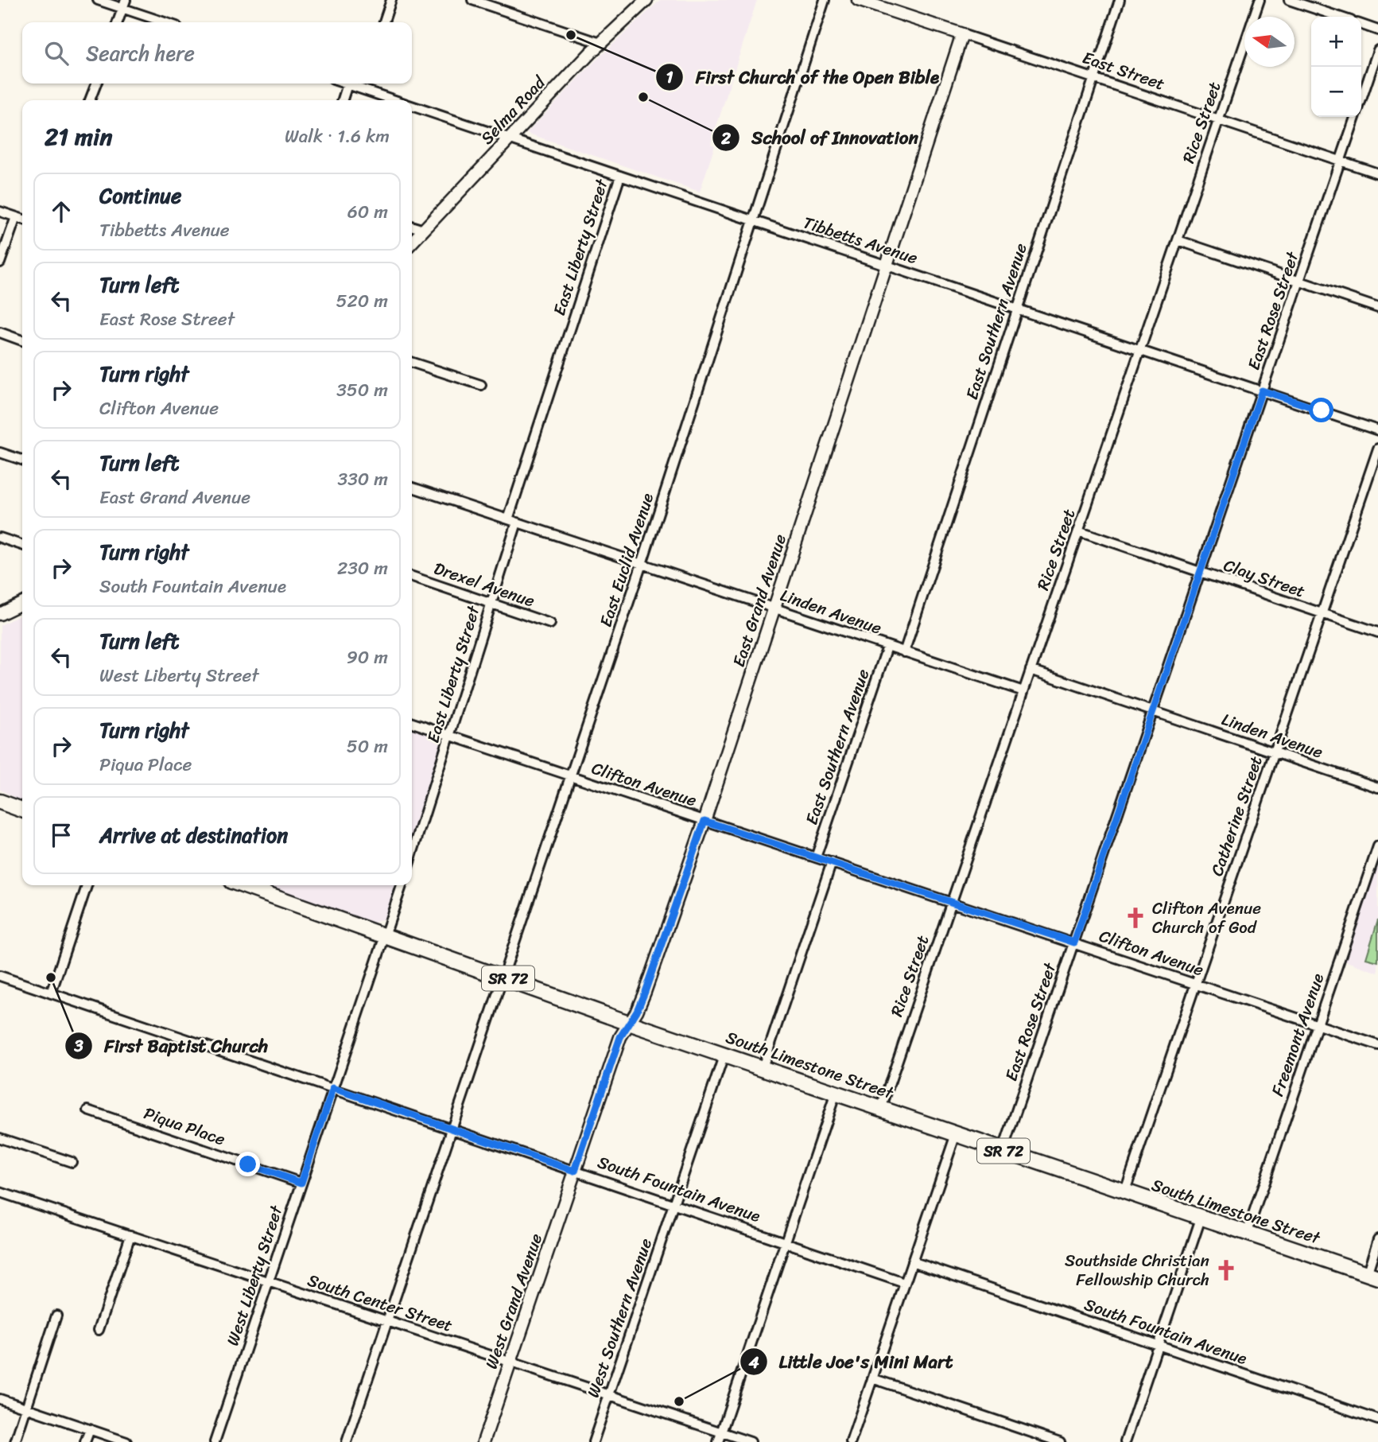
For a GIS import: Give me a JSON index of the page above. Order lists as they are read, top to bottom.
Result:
{
  "streets": {
    "main road": ["SR 72", "South Limestone Street"],
    "street": [
      "East Street",
      "Selma Road",
      "Rice Street",
      "Tibbetts Avenue",
      "East Liberty Street",
      "East Rose Street",
      "East Southern Avenue",
      "East Euclid Avenue",
      "Clay Street",
      "Drexel Avenue",
      "East Grand Avenue",
      "Linden Avenue",
      "Clifton Avenue",
      "Catherine Street",
      "Freemont Avenue",
      "Piqua Place",
      "South Fountain Avenue",
      "West Liberty Street",
      "West Grand Avenue",
      "South Center Street",
      "West Southern Avenue"
    ]
  },
  "crossings": [
    ["East Street", "Rice Street"],
    ["East Street", "East Rose Street"],
    ["East Street", "East Southern Avenue"],
    ["East Street", "East Grand Avenue"],
    ["Selma Road", "Tibbetts Avenue"],
    ["Rice Street", "Tibbetts Avenue"],
    ["Rice Street", "Clay Street"],
    ["Rice Street", "Linden Avenue"],
    ["Rice Street", "Clifton Avenue"],
    ["Rice Street", "South Limestone Street"],
    ["Tibbetts Avenue", "East Liberty Street"],
    ["Tibbetts Avenue", "East Rose Street"],
    ["Tibbetts Avenue", "East Southern Avenue"],
    ["Tibbetts Avenue", "East Euclid Avenue"],
    ["Tibbetts Avenue", "East Grand Avenue"],
    ["East Liberty Street", "Drexel Avenue"],
    ["East Liberty Street", "Linden Avenue"],
    ["East Liberty Street", "Clifton Avenue"],
    ["East Rose Street", "Clay Street"],
    ["East Rose Street", "Linden Avenue"],
    ["East Rose Street", "Clifton Avenue"],
    ["East Rose Street", "South Limestone Street"],
    ["East Southern Avenue", "Linden Avenue"],
    ["East Southern Avenue", "Clifton Avenue"],
    ["East Euclid Avenue", "Linden Avenue"],
    ["East Euclid Avenue", "Clifton Avenue"],
    ["East Euclid Avenue", "South Limestone Street"],
    ["East Euclid Avenue", "South Fountain Avenue"],
    ["East Euclid Avenue", "South Center Street"],
    ["Clay Street", "Catherine Street"],
    ["East Grand Avenue", "Linden Avenue"],
    ["East Grand Avenue", "Clifton Avenue"],
    ["East Grand Avenue", "South Limestone Street"],
    ["East Grand Avenue", "South Fountain Avenue"],
    ["East Grand Avenue", "West Grand Avenue"],
    ["Linden Avenue", "Catherine Street"],
    ["Clifton Avenue", "Catherine Street"],
    ["Clifton Avenue", "Freemont Avenue"],
    ["Catherine Street", "South Limestone Street"],
    ["Freemont Avenue", "South Limestone Street"],
    ["Piqua Place", "West Liberty Street"],
    ["South Fountain Avenue", "West Liberty Street"],
    ["South Fountain Avenue", "West Grand Avenue"],
    ["South Fountain Avenue", "West Southern Avenue"],
    ["West Liberty Street", "South Center Street"],
    ["West Grand Avenue", "South Center Street"],
    ["South Center Street", "West Southern Avenue"]
  ],
  "places": {
    "other": [
      "First Church of the Open Bible",
      "School of Innovation",
      "First Baptist Church",
      "Little Joe's Mini Mart"
    ],
    "church": ["Clifton Avenue Church of God", "Southside Christian Fellowship Church"]
  },
  "north": "left",
  "page": {
    "map_buttons": ["+", "−"],
    "search": "Search here",
    "heading": ["21 min", "Walk · 1.6 km"],
    "list": [
      ["Continue", "Tibbetts Avenue", "60 m"],
      ["Turn left", "East Rose Street", "520 m"],
      ["Turn right", "Clifton Avenue", "350 m"],
      ["Turn left", "East Grand Avenue", "330 m"],
      ["Turn right", "South Fountain Avenue", "230 m"],
      ["Turn left", "West Liberty Street", "90 m"],
      ["Turn right", "Piqua Place", "50 m"],
      "Arrive at destination"
    ]
  }
}
